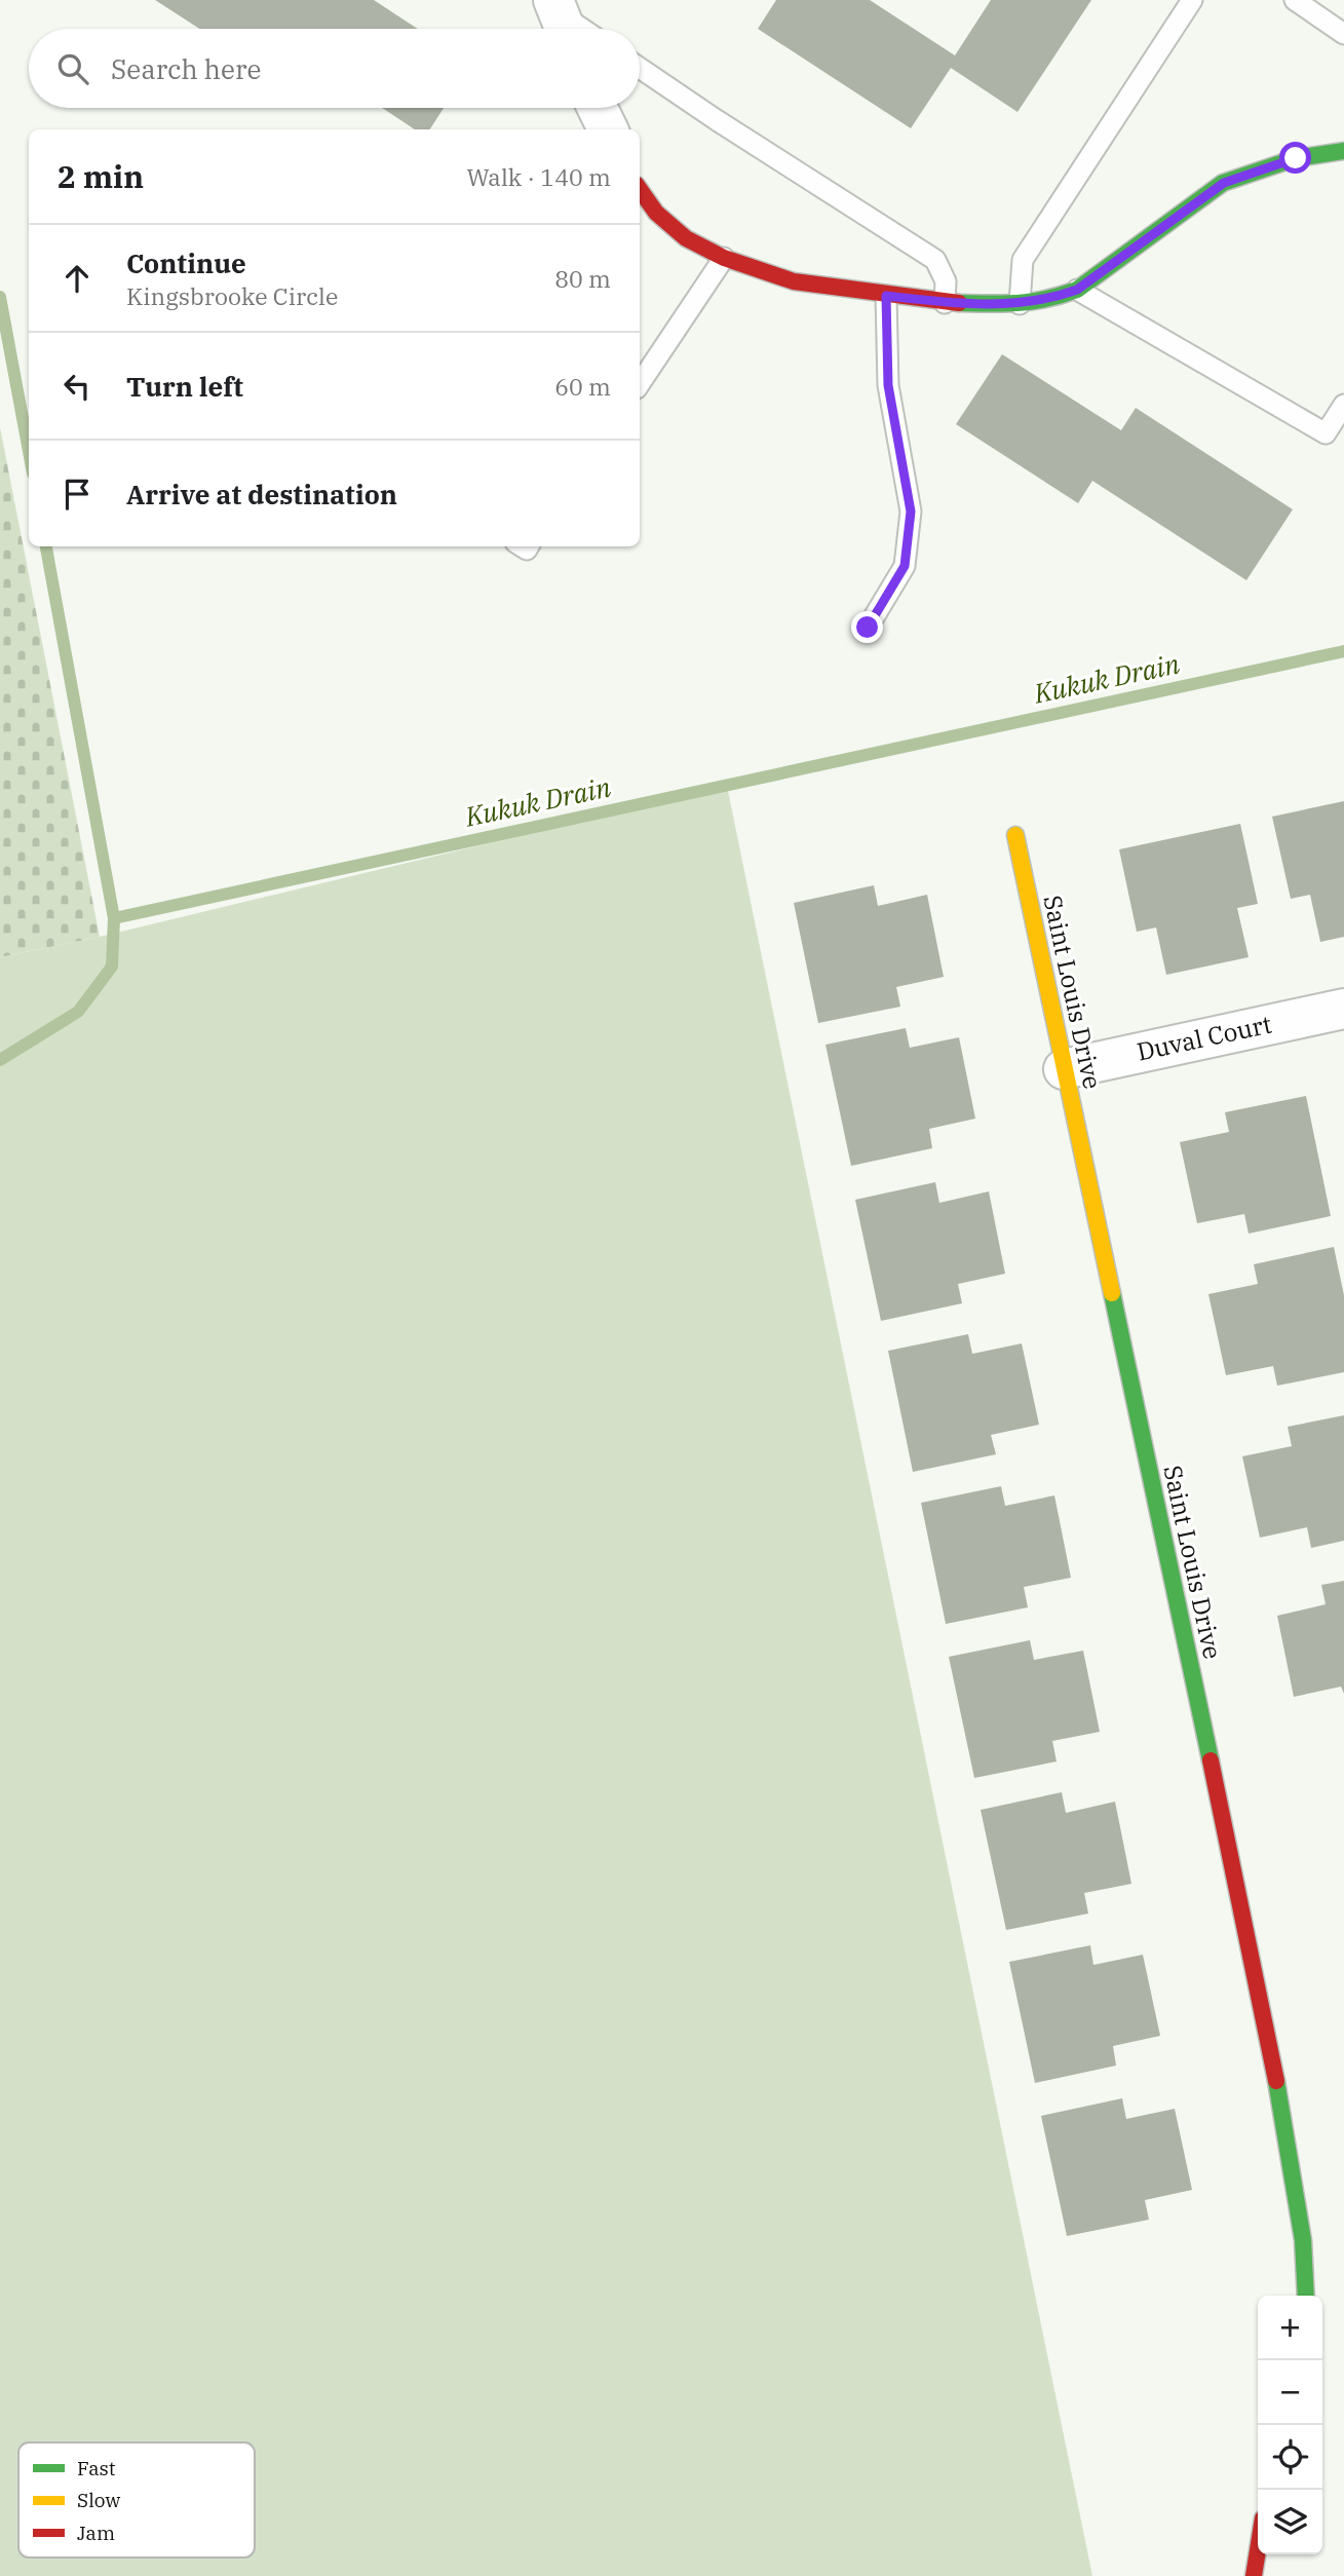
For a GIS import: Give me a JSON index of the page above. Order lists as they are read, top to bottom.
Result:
{
  "streets": {
    "street": ["Saint Louis Drive", "Duval Court"]
  },
  "crossings": [
    ["Saint Louis Drive", "Duval Court"]
  ],
  "water": ["Kukuk Drain"],
  "legend": ["Fast", "Slow", "Jam"],
  "page": {
    "search": "Search here",
    "heading": ["2 min", "Walk · 140 m"],
    "list": [
      ["Continue", "Kingsbrooke Circle", "80 m"],
      ["Turn left", "60 m"],
      "Arrive at destination"
    ],
    "map_buttons": ["+", "−"]
  }
}
